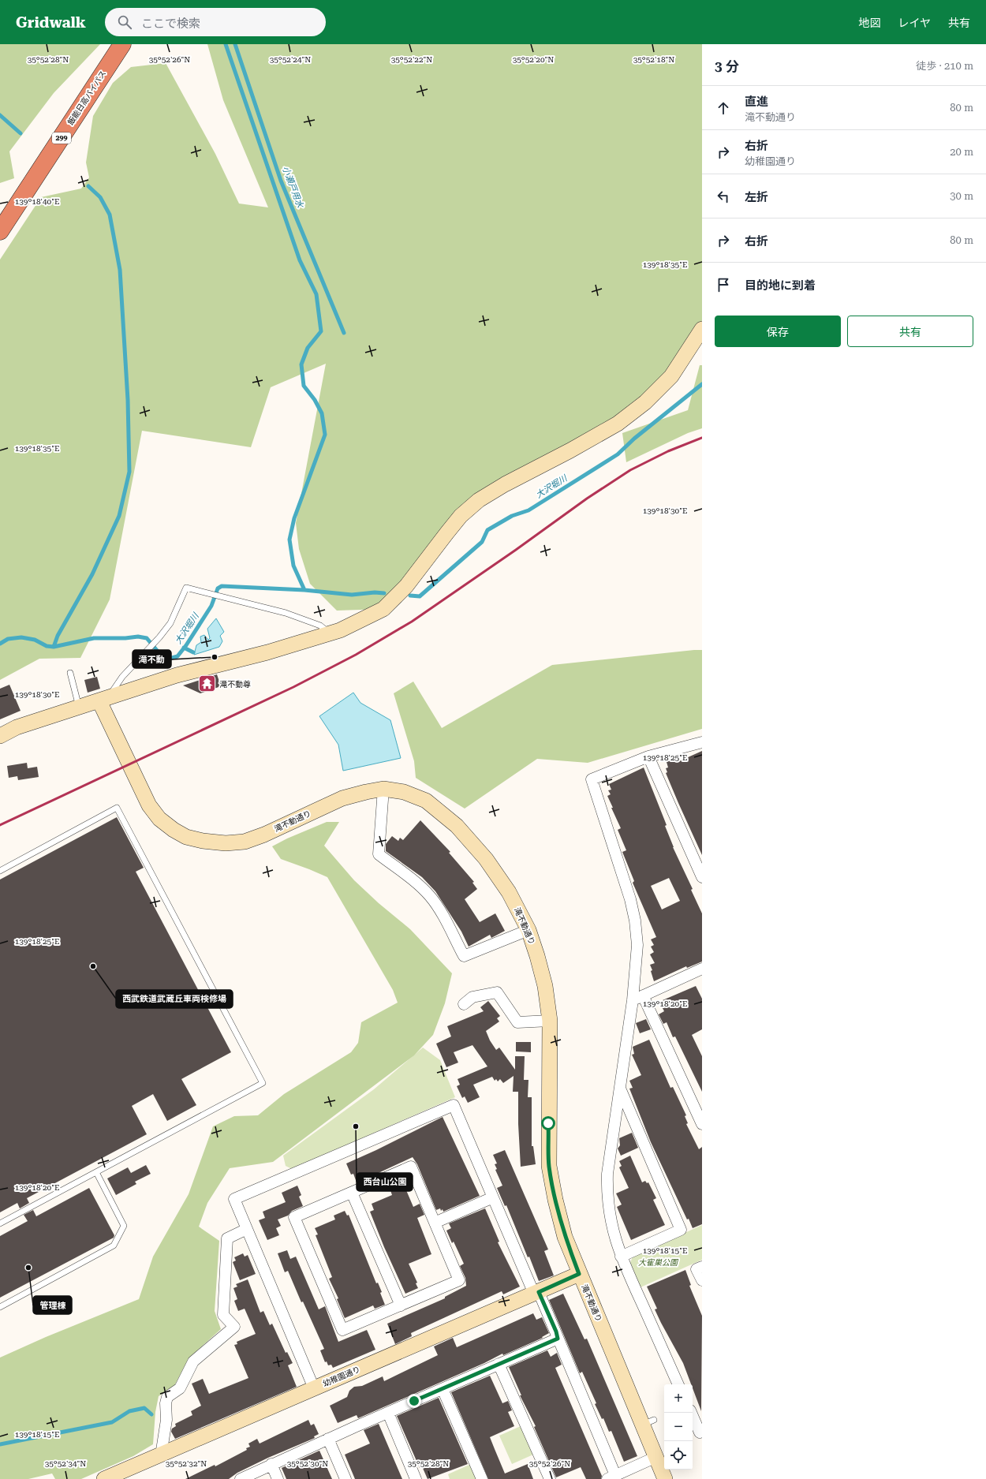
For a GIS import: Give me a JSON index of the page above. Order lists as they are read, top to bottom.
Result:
{
  "streets": {
    "highway": ["飯能日高バイパス", "299"],
    "street": ["滝不動通り", "幼稚園通り"]
  },
  "crossings": [
    ["滝不動通り", "幼稚園通り"]
  ],
  "water": ["小瀬戸用水", "大沢堀川"],
  "parks": ["大寉巣公園"],
  "places": {
    "other": [
      "滝不動",
      "西武鉄道武蔵丘車両検修場",
      "西台山公園",
      "管理棟"
    ],
    "temple": ["滝不動尊"]
  },
  "page": {
    "header": "Gridwalk",
    "search": "ここで検索",
    "nav": ["地図", "レイヤ", "共有"],
    "heading": ["3 分", "徒歩 · 210 m"],
    "list": [
      ["直進", "滝不動通り", "80 m"],
      ["右折", "幼稚園通り", "20 m"],
      ["左折", "30 m"],
      ["右折", "80 m"],
      "目的地に到着"
    ],
    "buttons": ["保存", "共有"],
    "map_buttons": ["+", "−"]
  },
  "coordinates": [
    "35°52'28\"N",
    "35°52'26\"N",
    "35°52'24\"N",
    "35°52'20\"N",
    "35°52'18\"N",
    "35°52'22\"N",
    "139°18'40\"E",
    "139°18'35\"E",
    "139°18'30\"E",
    "139°18'25\"E",
    "139°18'20\"E",
    "139°18'15\"E",
    "35°52'34\"N",
    "35°52'32\"N",
    "35°52'30\"N"
  ]
}
